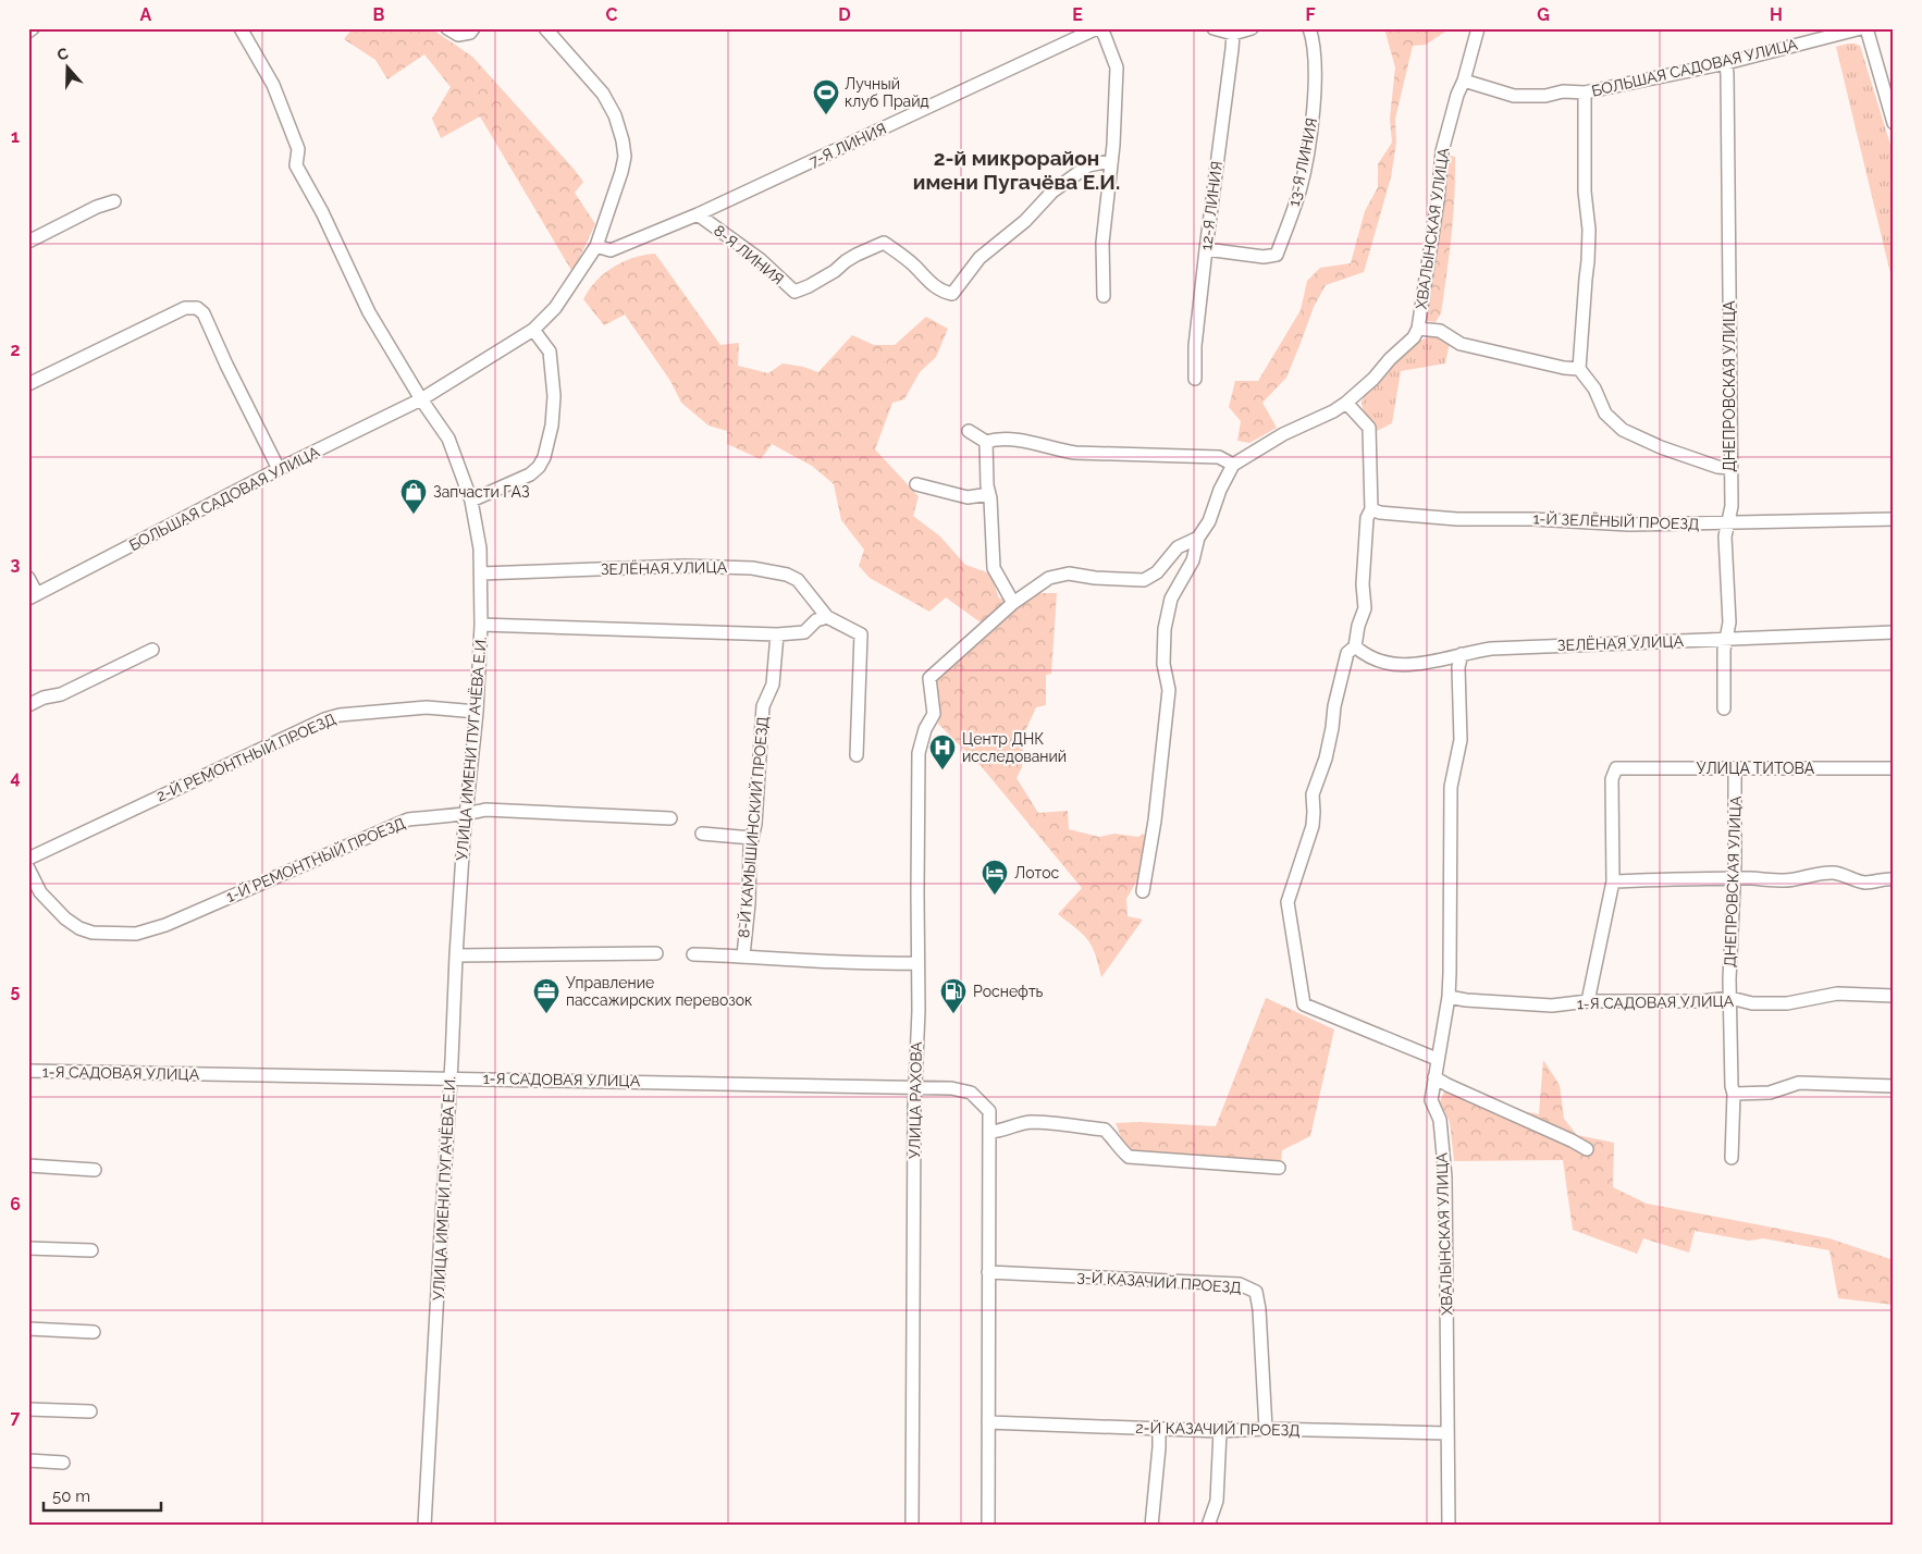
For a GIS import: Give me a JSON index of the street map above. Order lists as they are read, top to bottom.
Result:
{
  "streets": {
    "street": [
      "БОЛЬШАЯ САДОВАЯ УЛИЦА",
      "7-Я ЛИНИЯ",
      "13-Я ЛИНИЯ",
      "12-Я ЛИНИЯ",
      "ХВАЛЫНСКАЯ УЛИЦА",
      "8-Я ЛИНИЯ",
      "ДНЕПРОВСКАЯ УЛИЦА",
      "1-Й ЗЕЛЁНЫЙ ПРОЕЗД",
      "ЗЕЛЁНАЯ УЛИЦА",
      "УЛИЦА ИМЕНИ ПУГАЧЁВА Е.И.",
      "2-Й РЕМОНТНЫЙ ПРОЕЗД",
      "УЛИЦА ТИТОВА",
      "8-Й КАМЫШИНСКИЙ ПРОЕЗД",
      "1-Й РЕМОНТНЫЙ ПРОЕЗД",
      "1-Я САДОВАЯ УЛИЦА",
      "УЛИЦА РАХОВА",
      "3-Й КАЗАЧИЙ ПРОЕЗД",
      "2-Й КАЗАЧИЙ ПРОЕЗД"
    ]
  },
  "crossings": [
    ["БОЛЬШАЯ САДОВАЯ УЛИЦА", "7-Я ЛИНИЯ"],
    ["БОЛЬШАЯ САДОВАЯ УЛИЦА", "ХВАЛЫНСКАЯ УЛИЦА"],
    ["БОЛЬШАЯ САДОВАЯ УЛИЦА", "ДНЕПРОВСКАЯ УЛИЦА"],
    ["БОЛЬШАЯ САДОВАЯ УЛИЦА", "УЛИЦА ИМЕНИ ПУГАЧЁВА Е.И."],
    ["7-Я ЛИНИЯ", "8-Я ЛИНИЯ"],
    ["13-Я ЛИНИЯ", "12-Я ЛИНИЯ"],
    ["ХВАЛЫНСКАЯ УЛИЦА", "ЗЕЛЁНАЯ УЛИЦА"],
    ["ХВАЛЫНСКАЯ УЛИЦА", "1-Я САДОВАЯ УЛИЦА"],
    ["ХВАЛЫНСКАЯ УЛИЦА", "2-Й КАЗАЧИЙ ПРОЕЗД"],
    ["ДНЕПРОВСКАЯ УЛИЦА", "1-Й ЗЕЛЁНЫЙ ПРОЕЗД"],
    ["ДНЕПРОВСКАЯ УЛИЦА", "ЗЕЛЁНАЯ УЛИЦА"],
    ["ДНЕПРОВСКАЯ УЛИЦА", "УЛИЦА ТИТОВА"],
    ["ДНЕПРОВСКАЯ УЛИЦА", "1-Я САДОВАЯ УЛИЦА"],
    ["ЗЕЛЁНАЯ УЛИЦА", "УЛИЦА ИМЕНИ ПУГАЧЁВА Е.И."],
    ["УЛИЦА ИМЕНИ ПУГАЧЁВА Е.И.", "2-Й РЕМОНТНЫЙ ПРОЕЗД"],
    ["УЛИЦА ИМЕНИ ПУГАЧЁВА Е.И.", "1-Й РЕМОНТНЫЙ ПРОЕЗД"],
    ["УЛИЦА ИМЕНИ ПУГАЧЁВА Е.И.", "1-Я САДОВАЯ УЛИЦА"],
    ["1-Я САДОВАЯ УЛИЦА", "УЛИЦА РАХОВА"],
    ["3-Й КАЗАЧИЙ ПРОЕЗД", "2-Й КАЗАЧИЙ ПРОЕЗД"]
  ],
  "districts": ["2-й микрорайон имени Пугачёва Е.И."],
  "places": {
    "sports": ["Лучный клуб Прайд"],
    "shop": ["Запчасти ГАЗ"],
    "hospital": ["Центр ДНК исследований"],
    "hotel": ["Лотос"],
    "office": ["Управление пассажирских перевозок"],
    "fuel station": ["Роснефть"]
  },
  "scale_bar": "50 m",
  "north": "top",
  "grid": {
    "columns": [
      "A",
      "B",
      "C",
      "D",
      "E",
      "F",
      "G",
      "H"
    ],
    "rows": [
      "1",
      "2",
      "3",
      "4",
      "5",
      "6",
      "7"
    ]
  }
}
